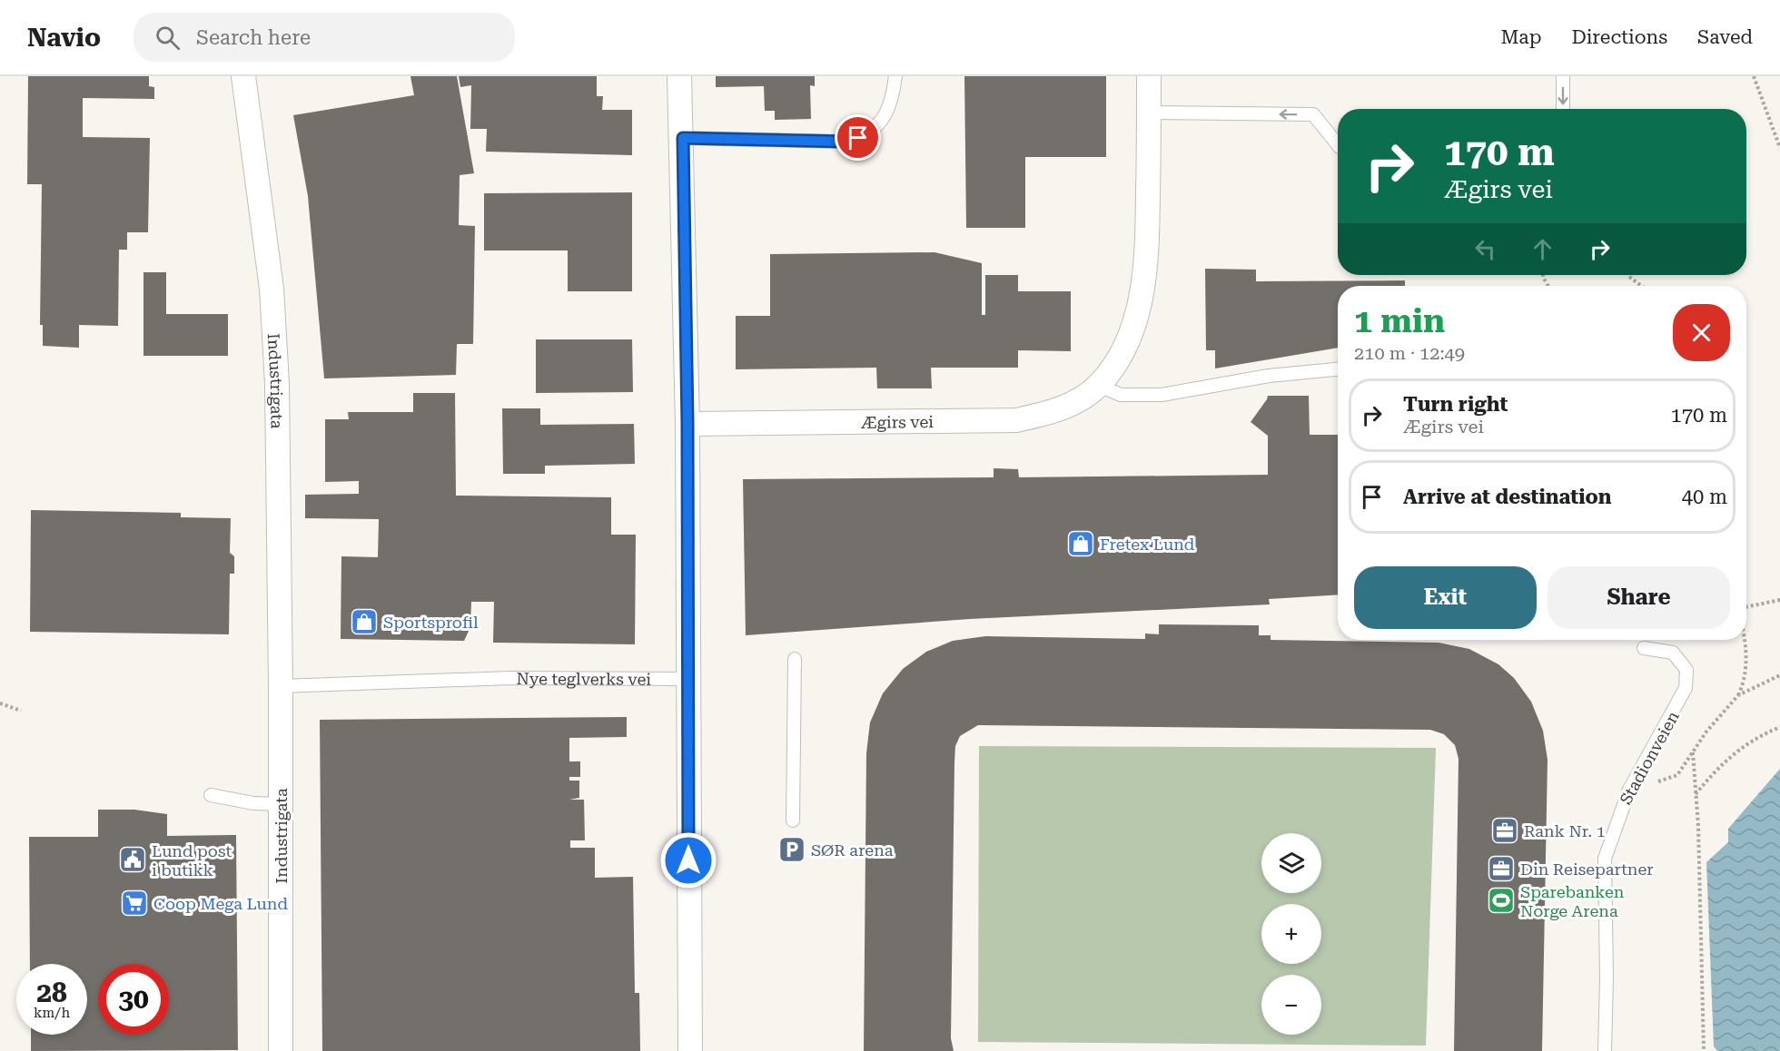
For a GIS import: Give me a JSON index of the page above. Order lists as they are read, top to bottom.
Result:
{
  "streets": {
    "street": ["Industrigata", "Ægirs vei"],
    "lane": ["Nye teglverks vei", "Stadionveien"]
  },
  "crossings": [
    ["Industrigata", "Nye teglverks vei"]
  ],
  "places": {
    "shop": ["Fretex Lund", "Sportsprofil"],
    "office": ["Rank Nr. 1", "Din Reisepartner"],
    "parking": ["SØR arena"],
    "public building": ["Lund post i butikk"],
    "sports": ["Sparebanken Norge Arena"],
    "supermarket": ["Coop Mega Lund"]
  },
  "page": {
    "header": "Navio",
    "search": "Search here",
    "nav": ["Map", "Directions", "Saved"],
    "turn": ["170 m", "Ægirs vei"],
    "heading": ["1 min", "210 m · 12:49"],
    "list": [
      {
        "name": "Turn right",
        "note": "Ægirs vei",
        "value": "170 m"
      },
      {
        "name": "Arrive at destination",
        "value": "40 m"
      }
    ],
    "buttons": ["Exit", "Share"],
    "map_buttons": ["+", "−"],
    "speed": "28 km/h",
    "limit": "30"
  }
}
